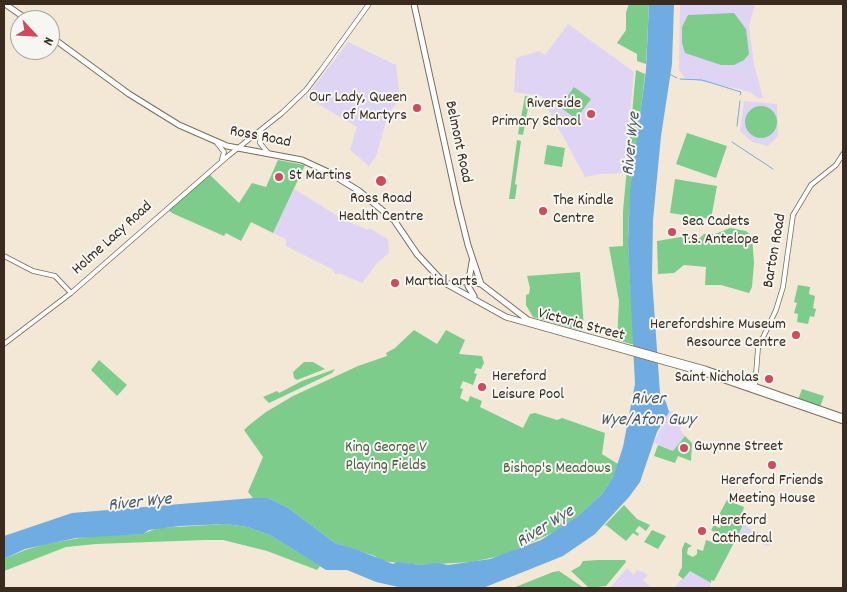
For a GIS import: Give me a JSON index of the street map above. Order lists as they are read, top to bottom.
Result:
{
  "streets": {
    "highway": ["Ross Road", "Belmont Road", "Victoria Street"],
    "street": ["Holme Lacy Road", "Barton Road"]
  },
  "crossings": [
    ["Ross Road", "Holme Lacy Road"],
    ["Ross Road", "Victoria Street"],
    ["Belmont Road", "Victoria Street"],
    ["Barton Road", "Victoria Street"]
  ],
  "water": ["River Wye", "River Wye/Afon Gwy"],
  "parks": ["King George V Playing Fields", "Bishop's Meadows"],
  "places": [
    "Our Lady, Queen of Martyrs",
    "Riverside Primary School",
    "St Martins",
    "Ross Road Health Centre",
    "The Kindle Centre",
    "Sea Cadets T.S. Antelope",
    "Martial arts",
    "Herefordshire Museum Resource Centre",
    "Saint Nicholas",
    "Hereford Leisure Pool",
    "Gwynne Street",
    "Hereford Friends Meeting House",
    "Hereford Cathedral"
  ],
  "north": "bottom right"
}
